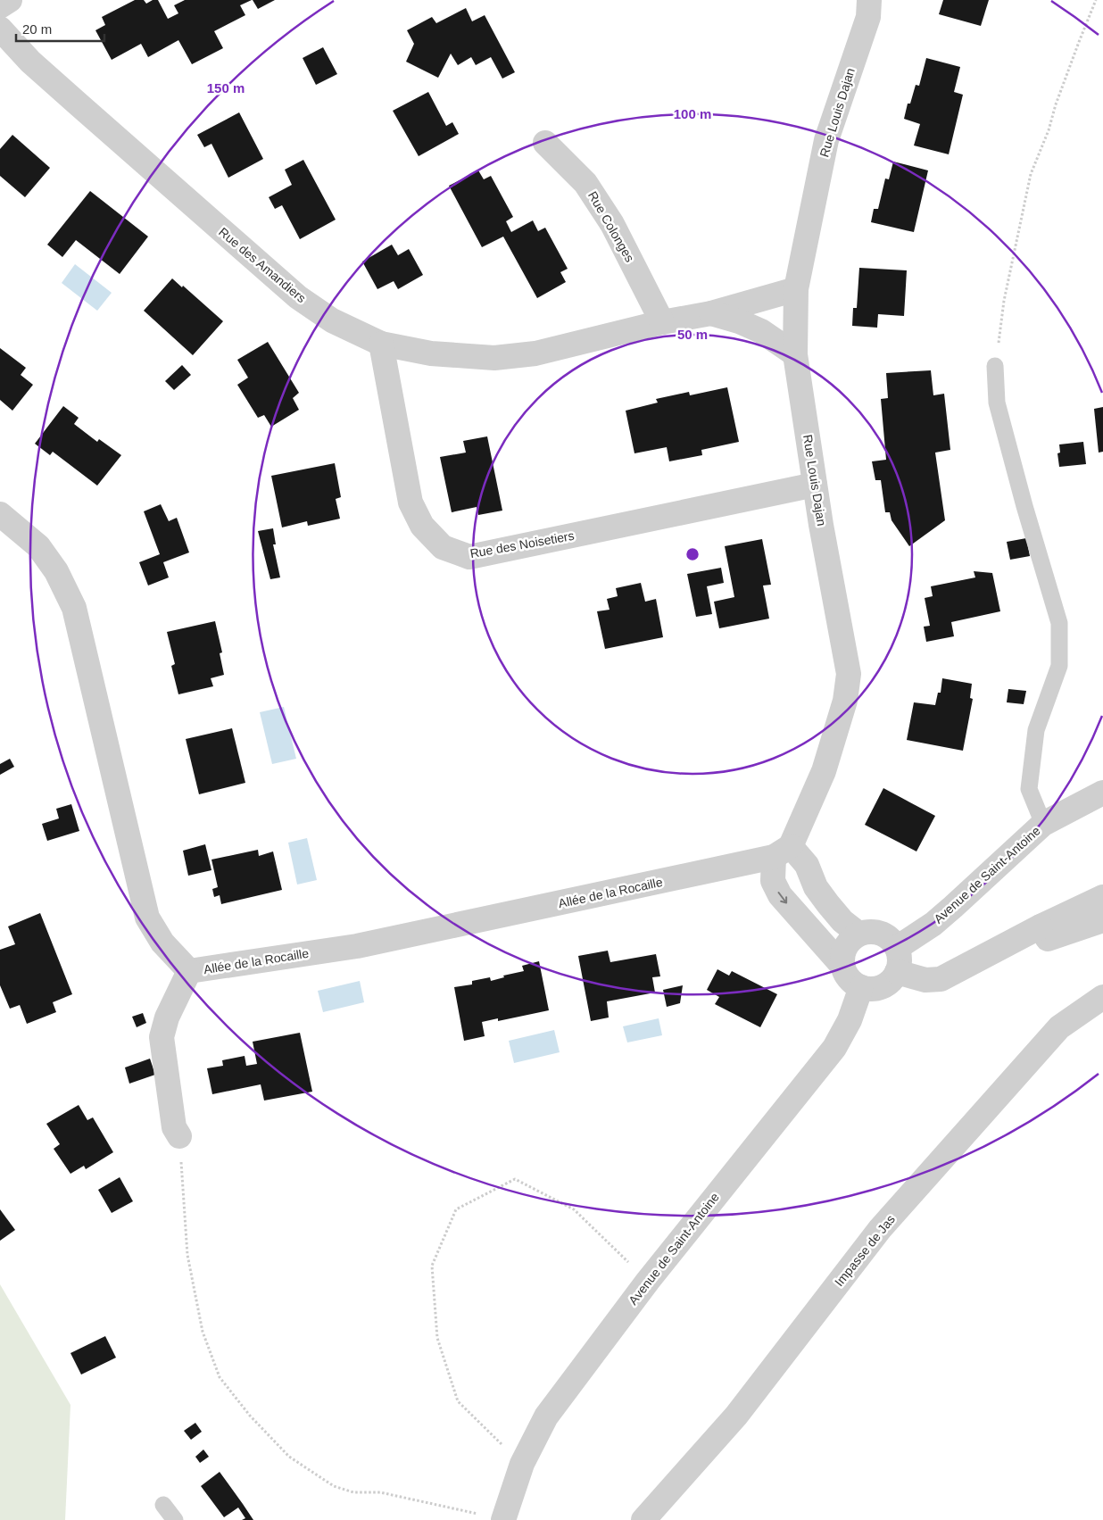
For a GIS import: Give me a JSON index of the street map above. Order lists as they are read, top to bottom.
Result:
{
  "streets": {
    "street": [
      "Rue Louis Dajan",
      "Rue Colonges",
      "Rue des Amandiers",
      "Rue des Noisetiers",
      "Avenue de Saint-Antoine",
      "Allée de la Rocaille",
      "Impasse de Jas"
    ]
  },
  "crossings": [
    ["Rue Louis Dajan", "Rue des Amandiers"],
    ["Rue Louis Dajan", "Rue des Noisetiers"],
    ["Rue Louis Dajan", "Allée de la Rocaille"],
    ["Rue Colonges", "Rue des Amandiers"],
    ["Rue des Amandiers", "Rue des Noisetiers"]
  ],
  "scale_bar": "20 m",
  "rings": ["150 m", "100 m", "50 m"]
}
